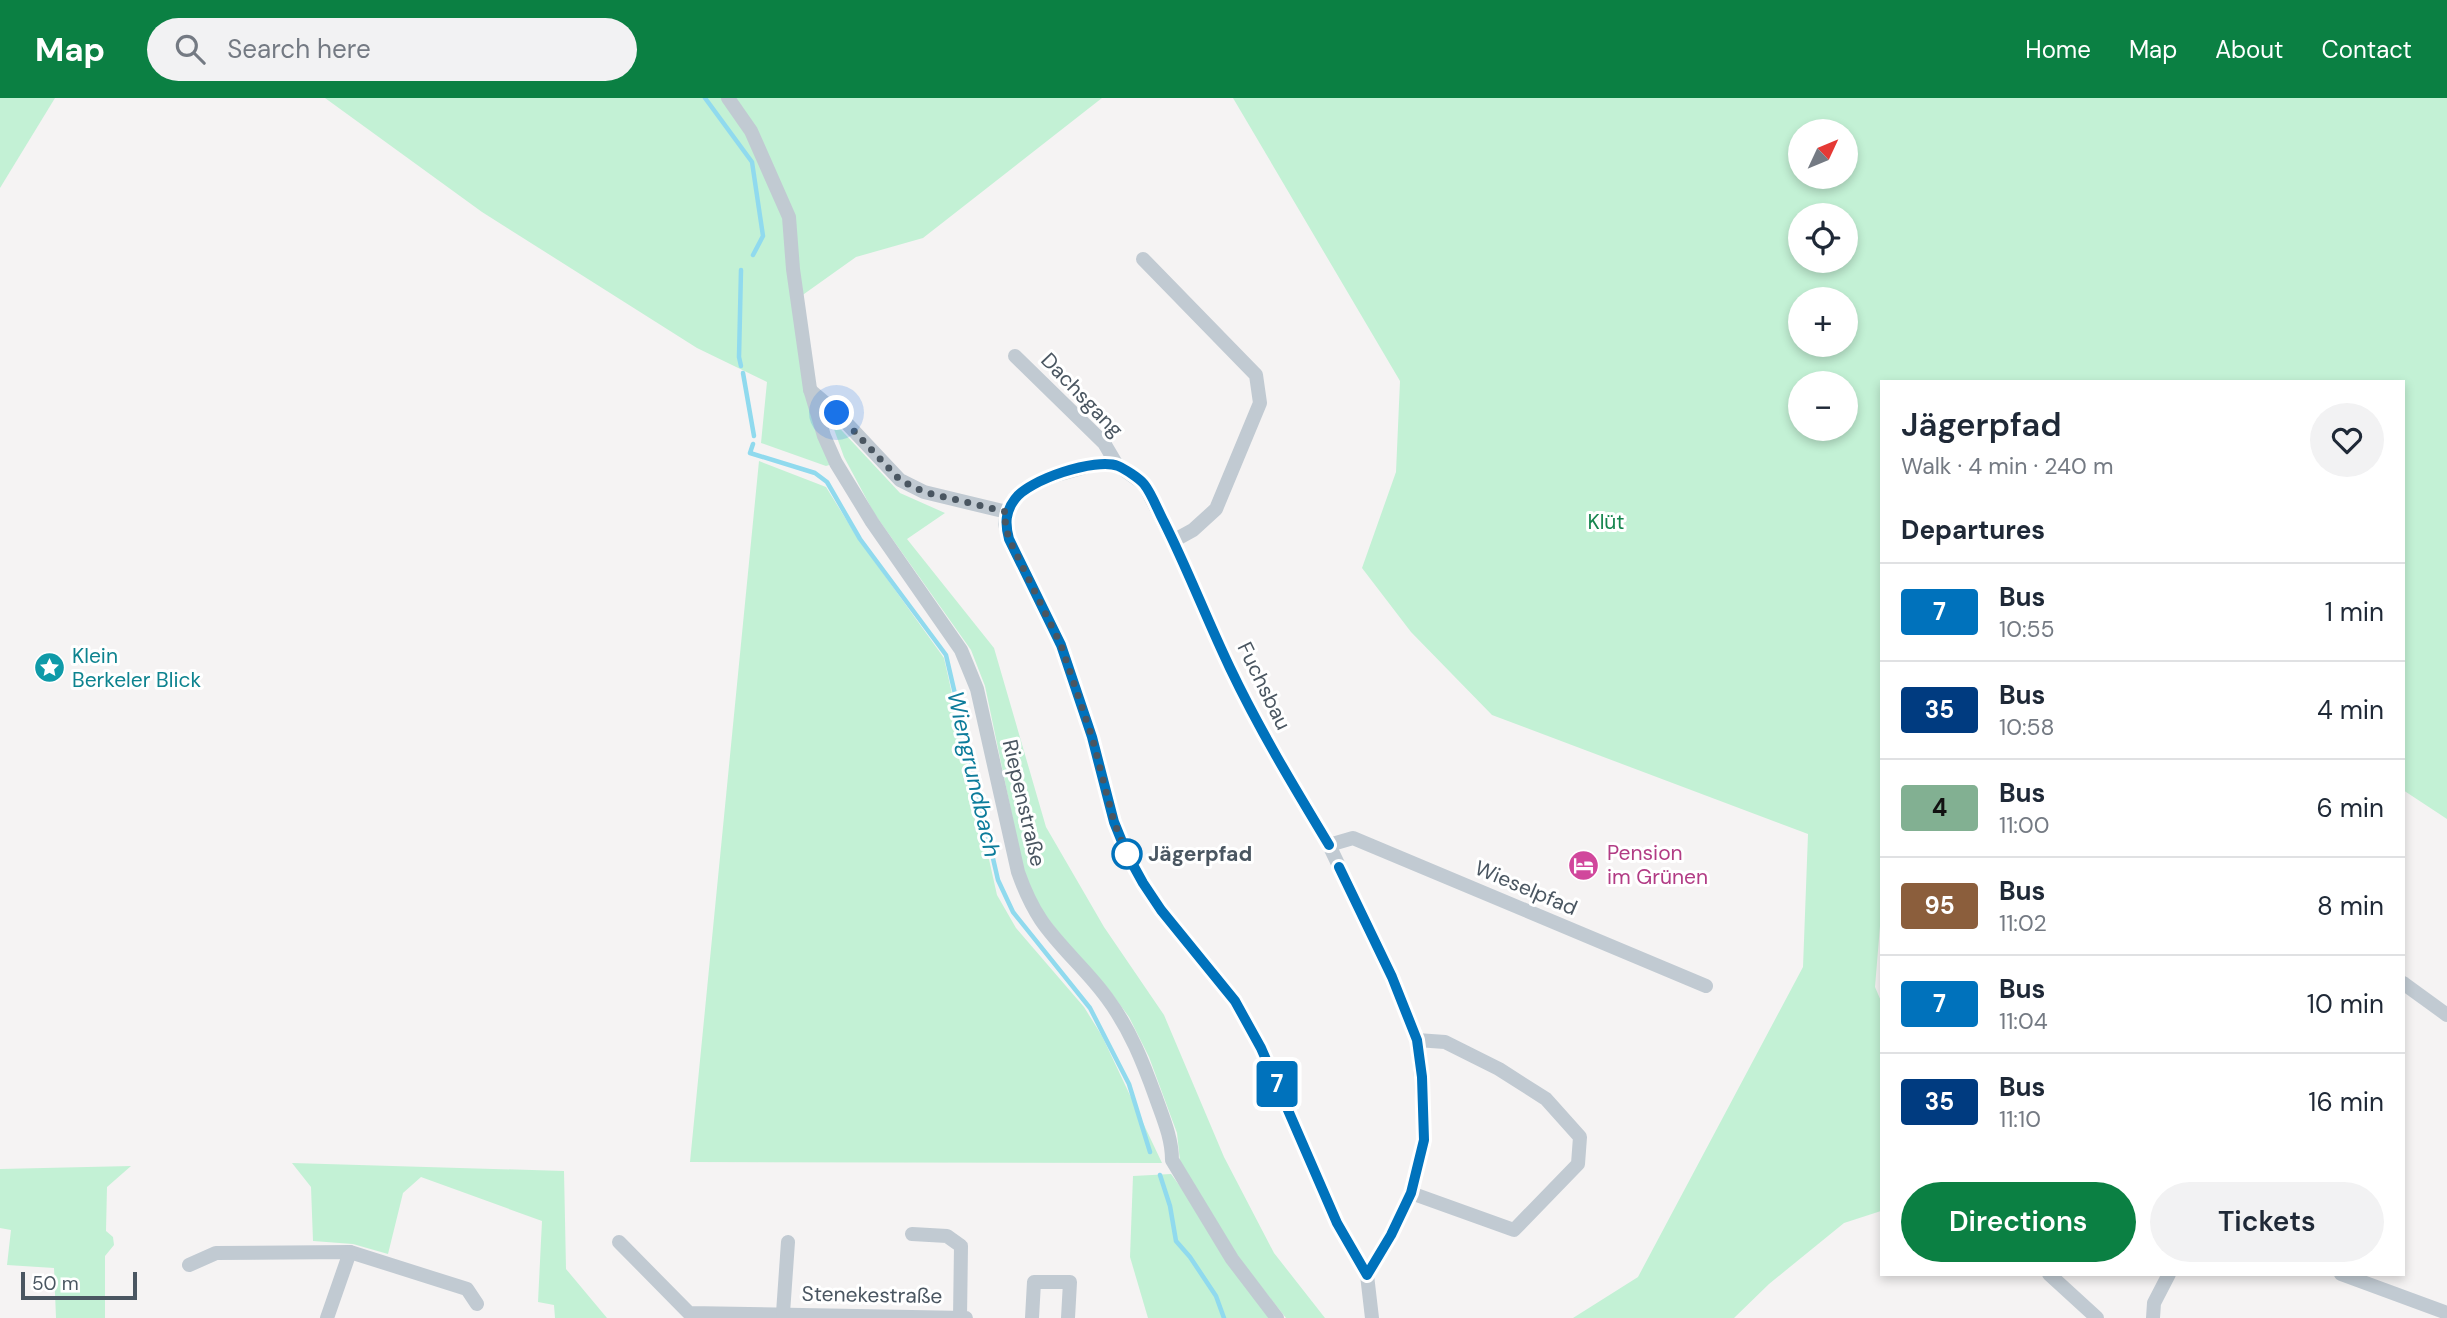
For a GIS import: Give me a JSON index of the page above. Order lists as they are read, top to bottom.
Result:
{
  "streets": {
    "street": [
      "Dachsgang",
      "Fuchsbau",
      "Riepenstraße",
      "Wieselpfad",
      "Stenekestraße"
    ]
  },
  "crossings": [
    ["Dachsgang", "Fuchsbau"],
    ["Fuchsbau", "Wieselpfad"]
  ],
  "water": ["Wiengrundbach"],
  "parks": ["Klüt"],
  "places": {
    "place": ["Klein Berkeler Blick"],
    "other": ["Jägerpfad"],
    "hotel": ["Pension im Grünen"]
  },
  "lines": ["bus line 7"],
  "scale_bar": "50 m",
  "north": "top right",
  "page": {
    "header": "Map",
    "search": "Search here",
    "nav": [
      "Home",
      "Map",
      "About",
      "Contact"
    ],
    "on_map": "7",
    "map_buttons": ["+", "−"],
    "heading": [
      ["Jägerpfad", "Walk · 4 min · 240 m"],
      "Departures"
    ],
    "list": [
      {
        "mark": "7",
        "name": "Bus",
        "note": "10:55",
        "value": "1 min"
      },
      {
        "mark": "35",
        "name": "Bus",
        "note": "10:58",
        "value": "4 min"
      },
      {
        "mark": "4",
        "name": "Bus",
        "note": "11:00",
        "value": "6 min"
      },
      {
        "mark": "95",
        "name": "Bus",
        "note": "11:02",
        "value": "8 min"
      },
      {
        "mark": "7",
        "name": "Bus",
        "note": "11:04",
        "value": "10 min"
      },
      {
        "mark": "35",
        "name": "Bus",
        "note": "11:10",
        "value": "16 min"
      }
    ],
    "buttons": ["Directions", "Tickets"],
    "scale": "50 m"
  }
}
